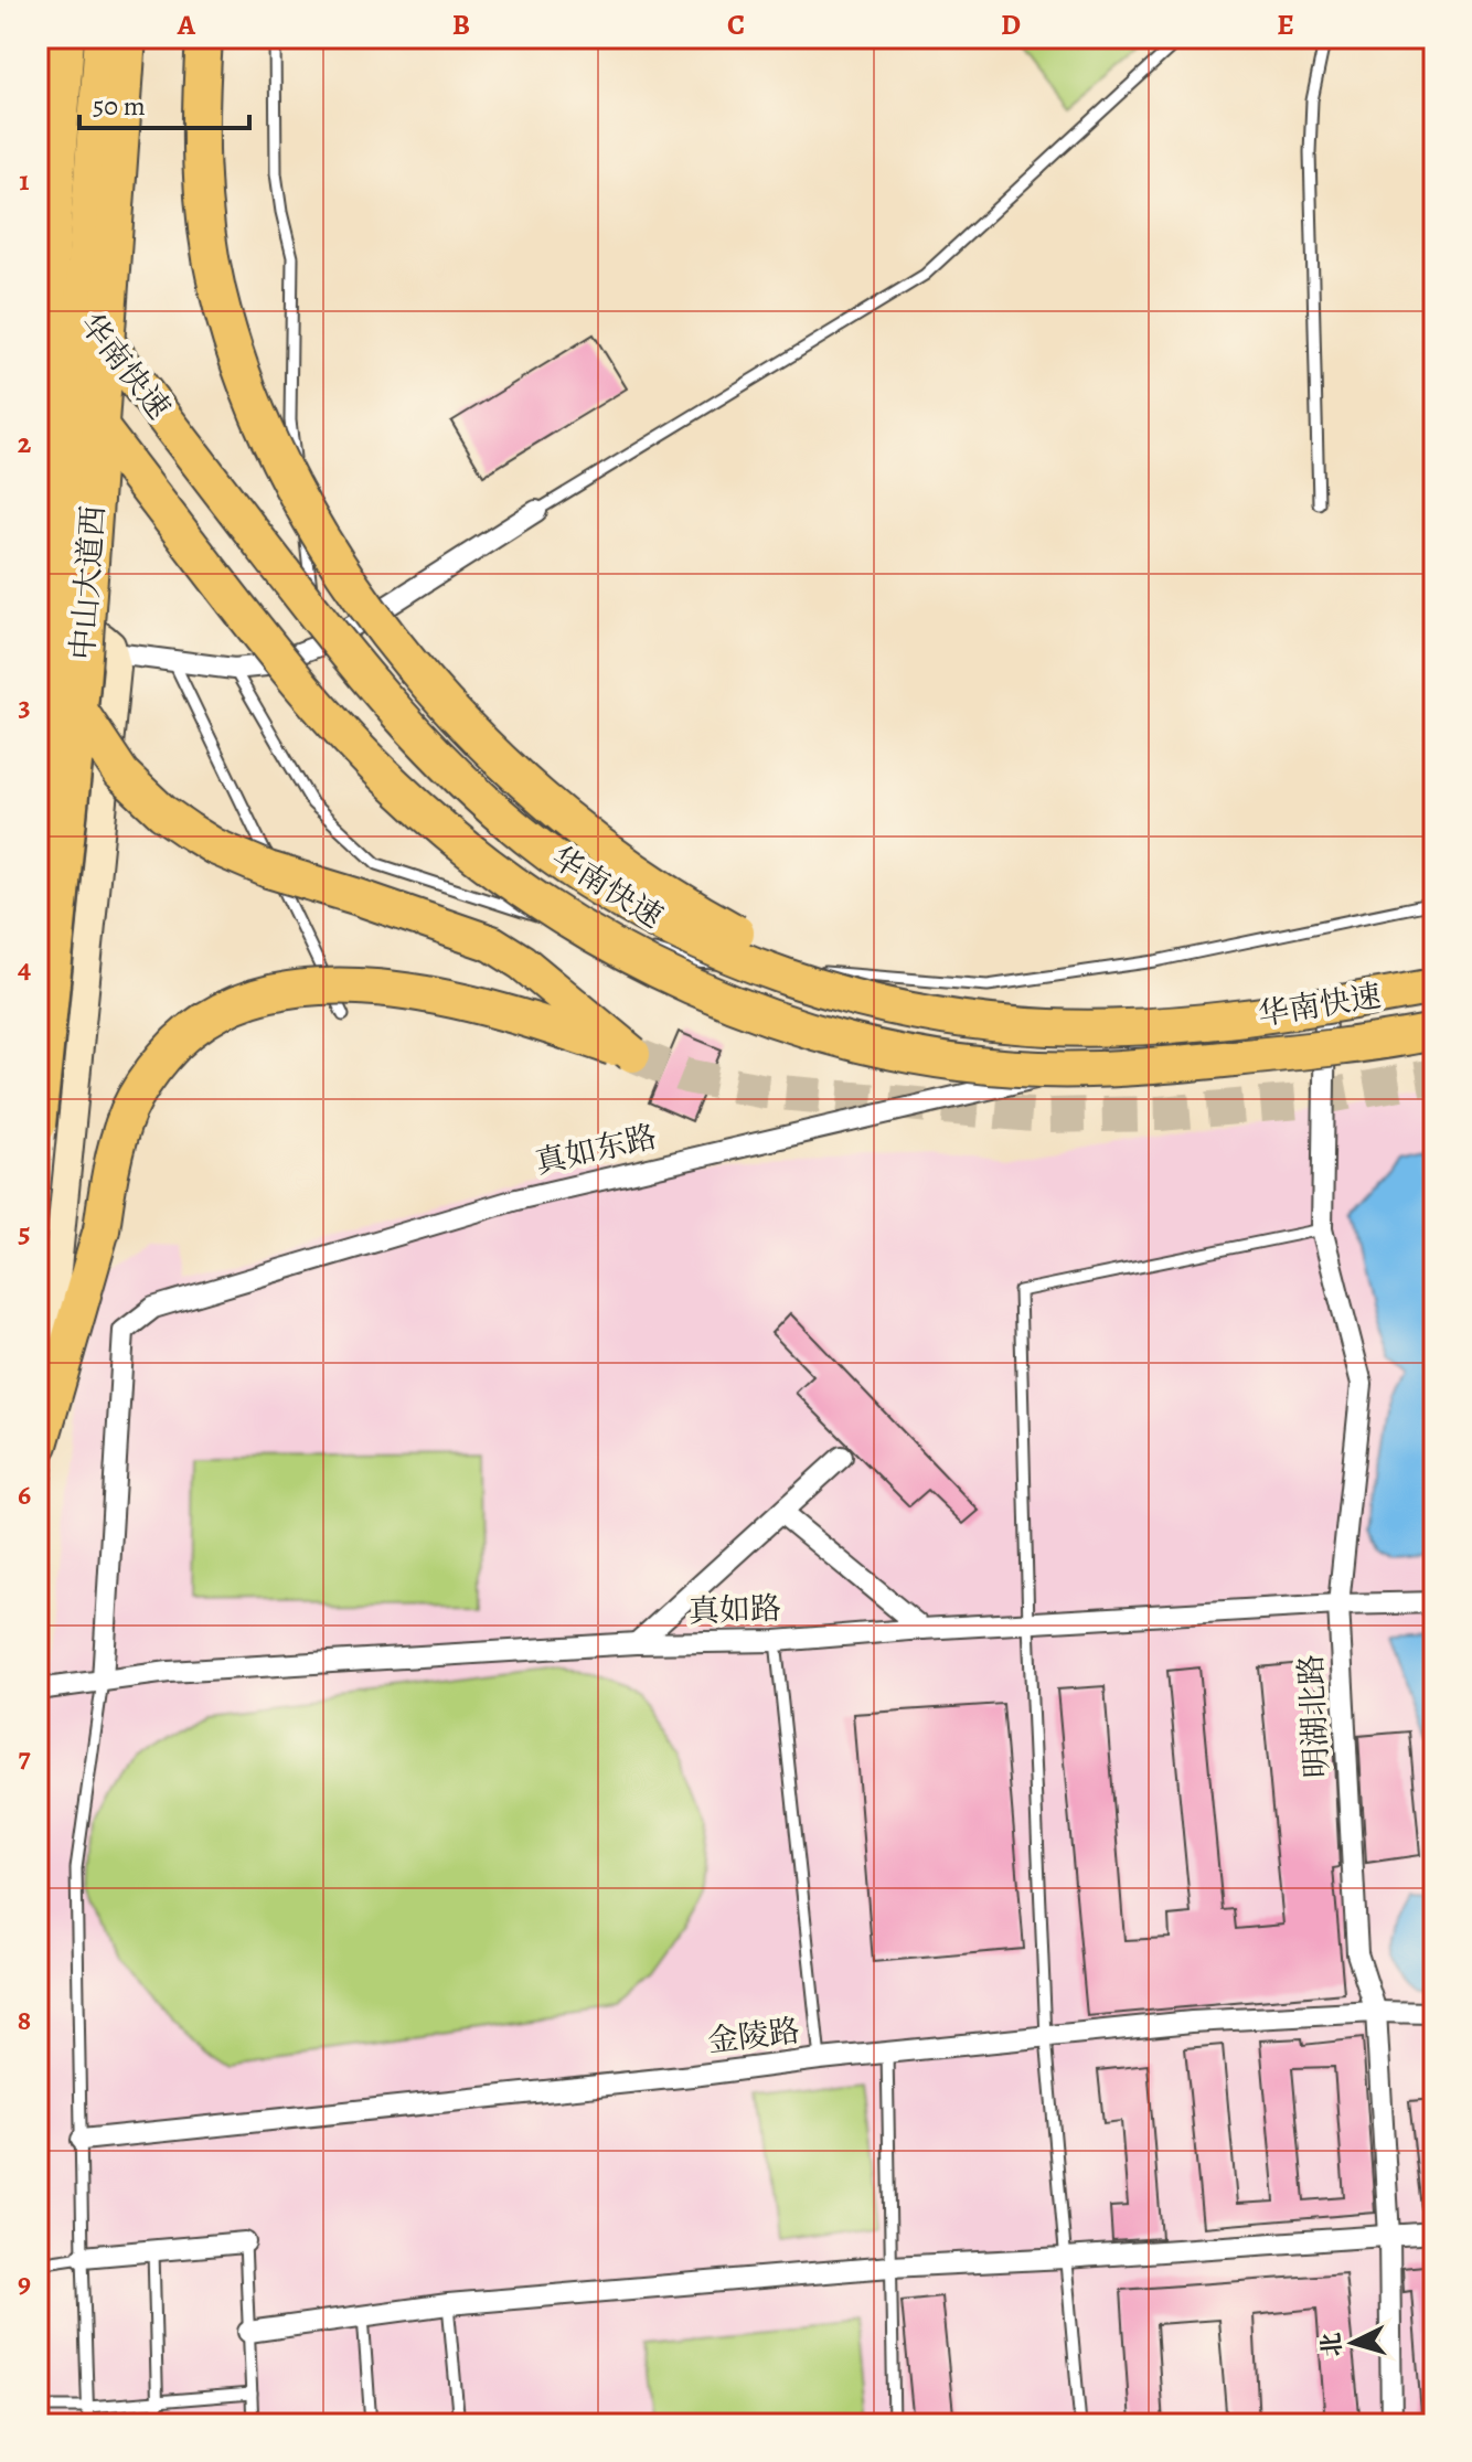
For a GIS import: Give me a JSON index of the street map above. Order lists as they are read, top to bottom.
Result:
{
  "streets": {
    "highway": ["华南快速", "中山大道西"],
    "street": [
      "真如东路",
      "真如路",
      "明湖北路",
      "金陵路"
    ]
  },
  "crossings": [
    ["华南快速", "真如东路"],
    ["真如东路", "真如路"],
    ["真如东路", "明湖北路"],
    ["真如路", "明湖北路"],
    ["明湖北路", "金陵路"]
  ],
  "scale_bar": "50 m",
  "north": "left",
  "grid": {
    "columns": [
      "A",
      "B",
      "C",
      "D",
      "E"
    ],
    "rows": [
      "1",
      "2",
      "3",
      "4",
      "5",
      "6",
      "7",
      "8",
      "9"
    ]
  }
}
